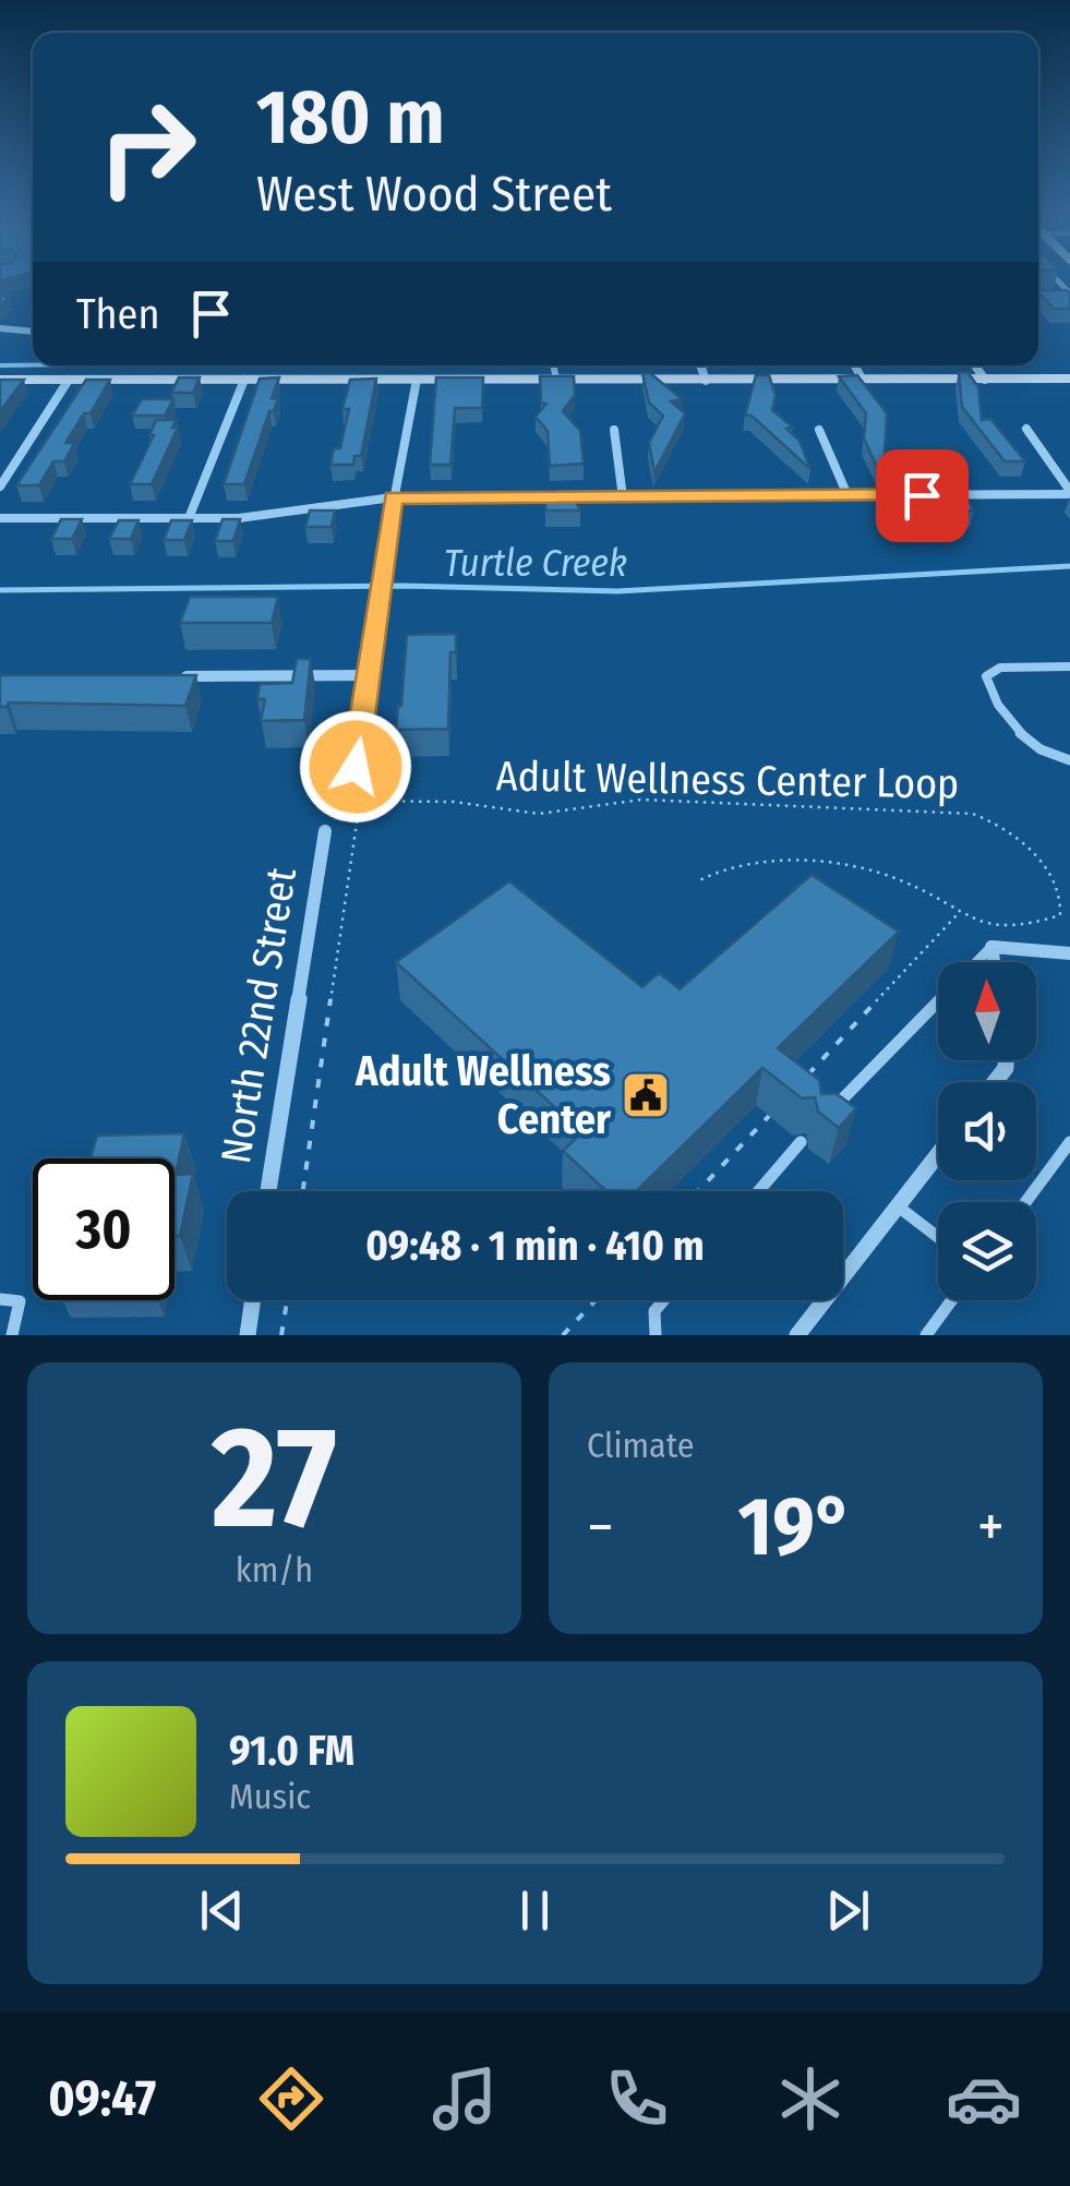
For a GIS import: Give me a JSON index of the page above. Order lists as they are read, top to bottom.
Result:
{
  "streets": {
    "street": ["North 22nd Street"],
    "path": ["Adult Wellness Center Loop"]
  },
  "water": ["Turtle Creek"],
  "places": {
    "public building": ["Adult Wellness Center"]
  },
  "north": "top",
  "page": {
    "turn": ["180 m", "West Wood Street"],
    "then": "Then",
    "limit": "30",
    "trip": "09:48 · 1 min · 410 m",
    "tile": [
      ["27", "km/h"],
      "Climate"
    ],
    "heat": ["−", "19°", "+"],
    "song": ["91.0 FM", "Music"],
    "tabs": "09:47"
  }
}
